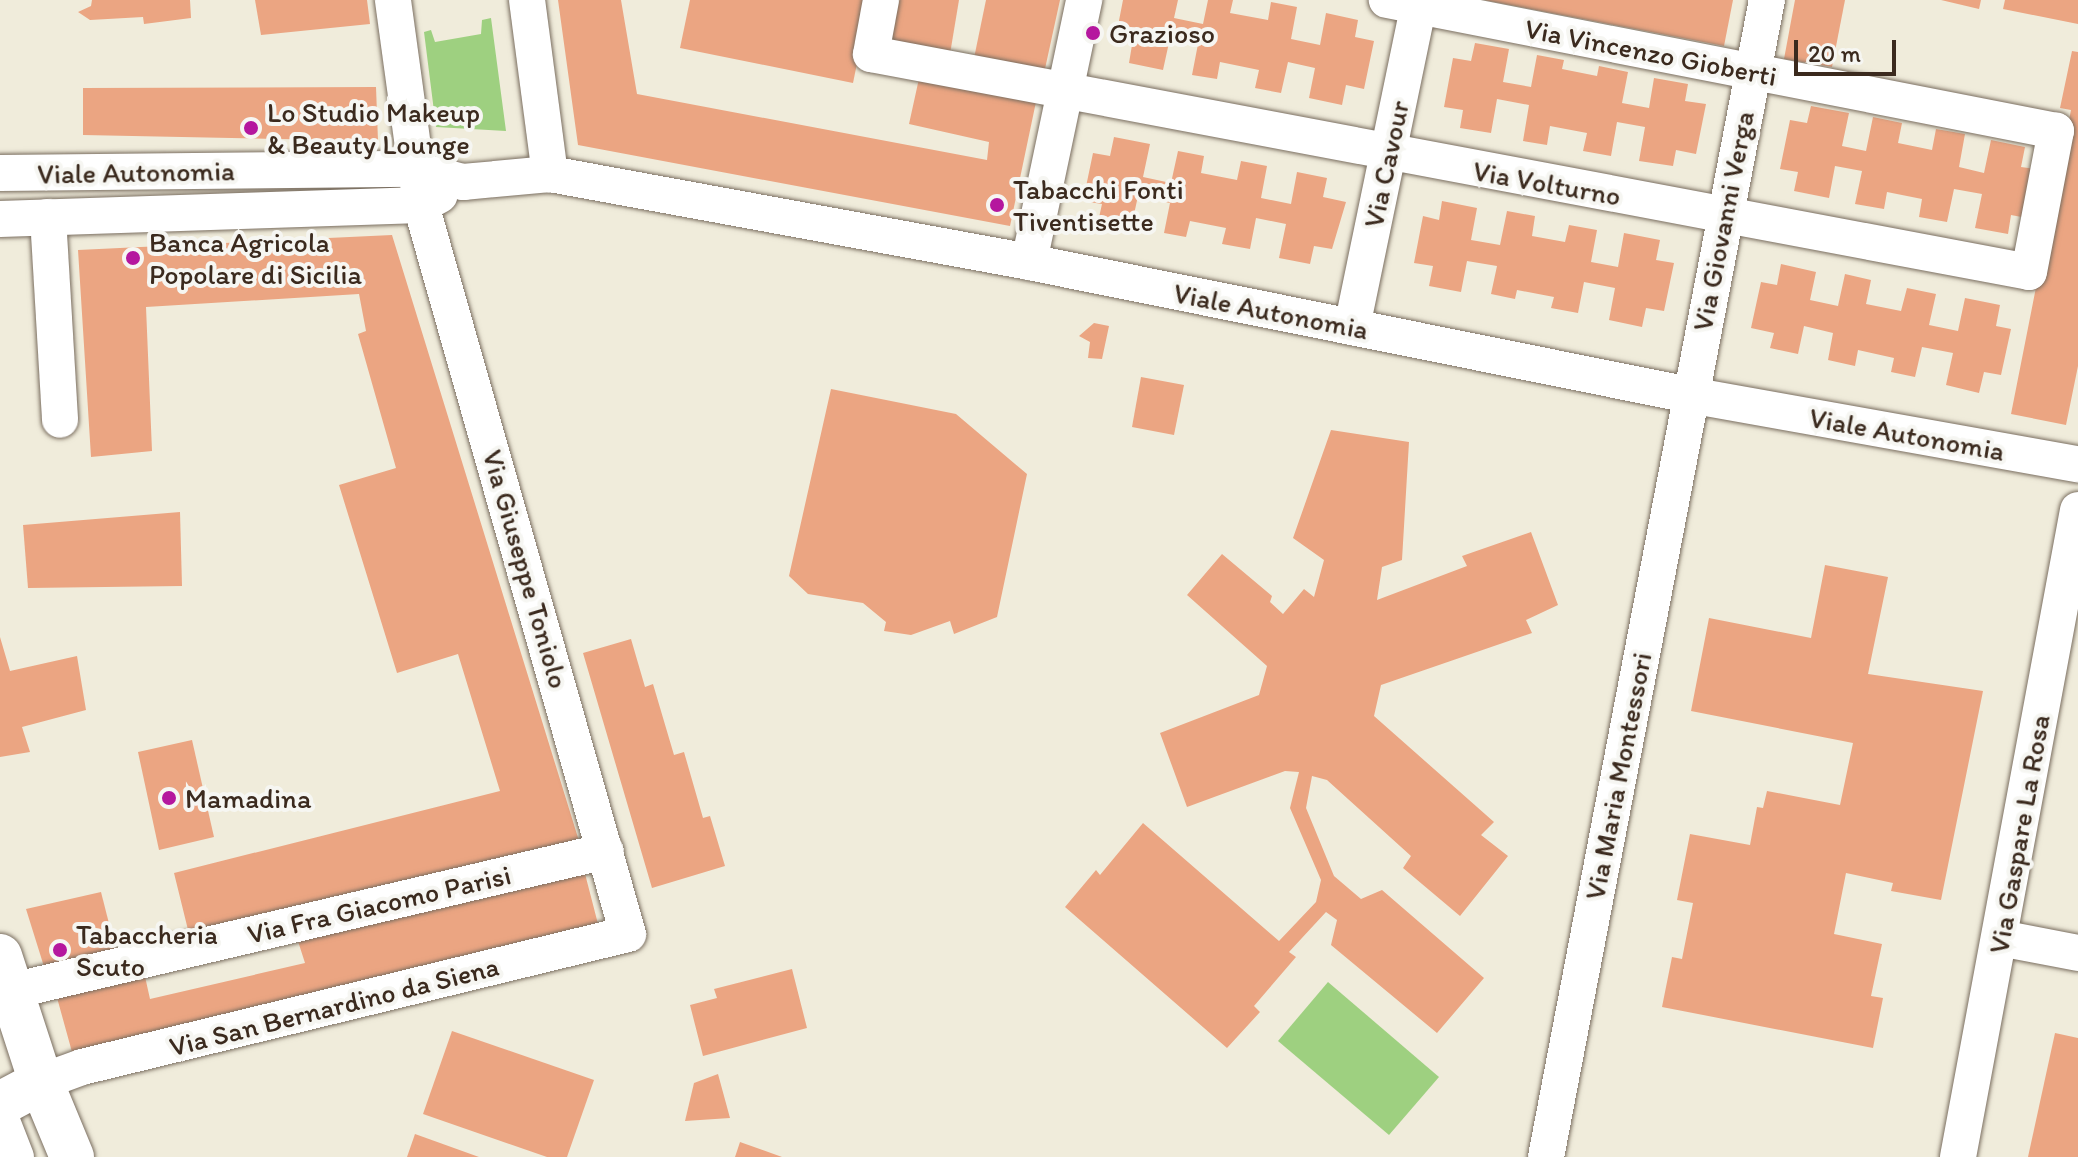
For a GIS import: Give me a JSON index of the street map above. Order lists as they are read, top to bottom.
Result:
{
  "streets": {
    "street": [
      "Via Vincenzo Gioberti",
      "Via Cavour",
      "Viale Autonomia",
      "Via Volturno",
      "Via Giovanni Verga",
      "Via Giuseppe Toniolo",
      "Via Maria Montessori",
      "Via Gaspare La Rosa",
      "Via Fra Giacomo Parisi",
      "Via San Bernardino da Siena"
    ]
  },
  "crossings": [
    ["Via Vincenzo Gioberti", "Via Cavour"],
    ["Via Vincenzo Gioberti", "Via Volturno"],
    ["Via Vincenzo Gioberti", "Via Giovanni Verga"],
    ["Via Cavour", "Viale Autonomia"],
    ["Via Cavour", "Via Volturno"],
    ["Viale Autonomia", "Via Giovanni Verga"],
    ["Viale Autonomia", "Via Giuseppe Toniolo"],
    ["Viale Autonomia", "Via Maria Montessori"],
    ["Via Volturno", "Via Giovanni Verga"],
    ["Via Giovanni Verga", "Via Maria Montessori"],
    ["Via Giuseppe Toniolo", "Via Fra Giacomo Parisi"],
    ["Via Giuseppe Toniolo", "Via San Bernardino da Siena"]
  ],
  "places": [
    "Grazioso",
    "Lo Studio Makeup & Beauty Lounge",
    "Tabacchi Fonti Tiventisette",
    "Banca Agricola Popolare di Sicilia",
    "Mamadina",
    "Tabaccheria Scuto"
  ],
  "scale_bar": "20 m"
}
